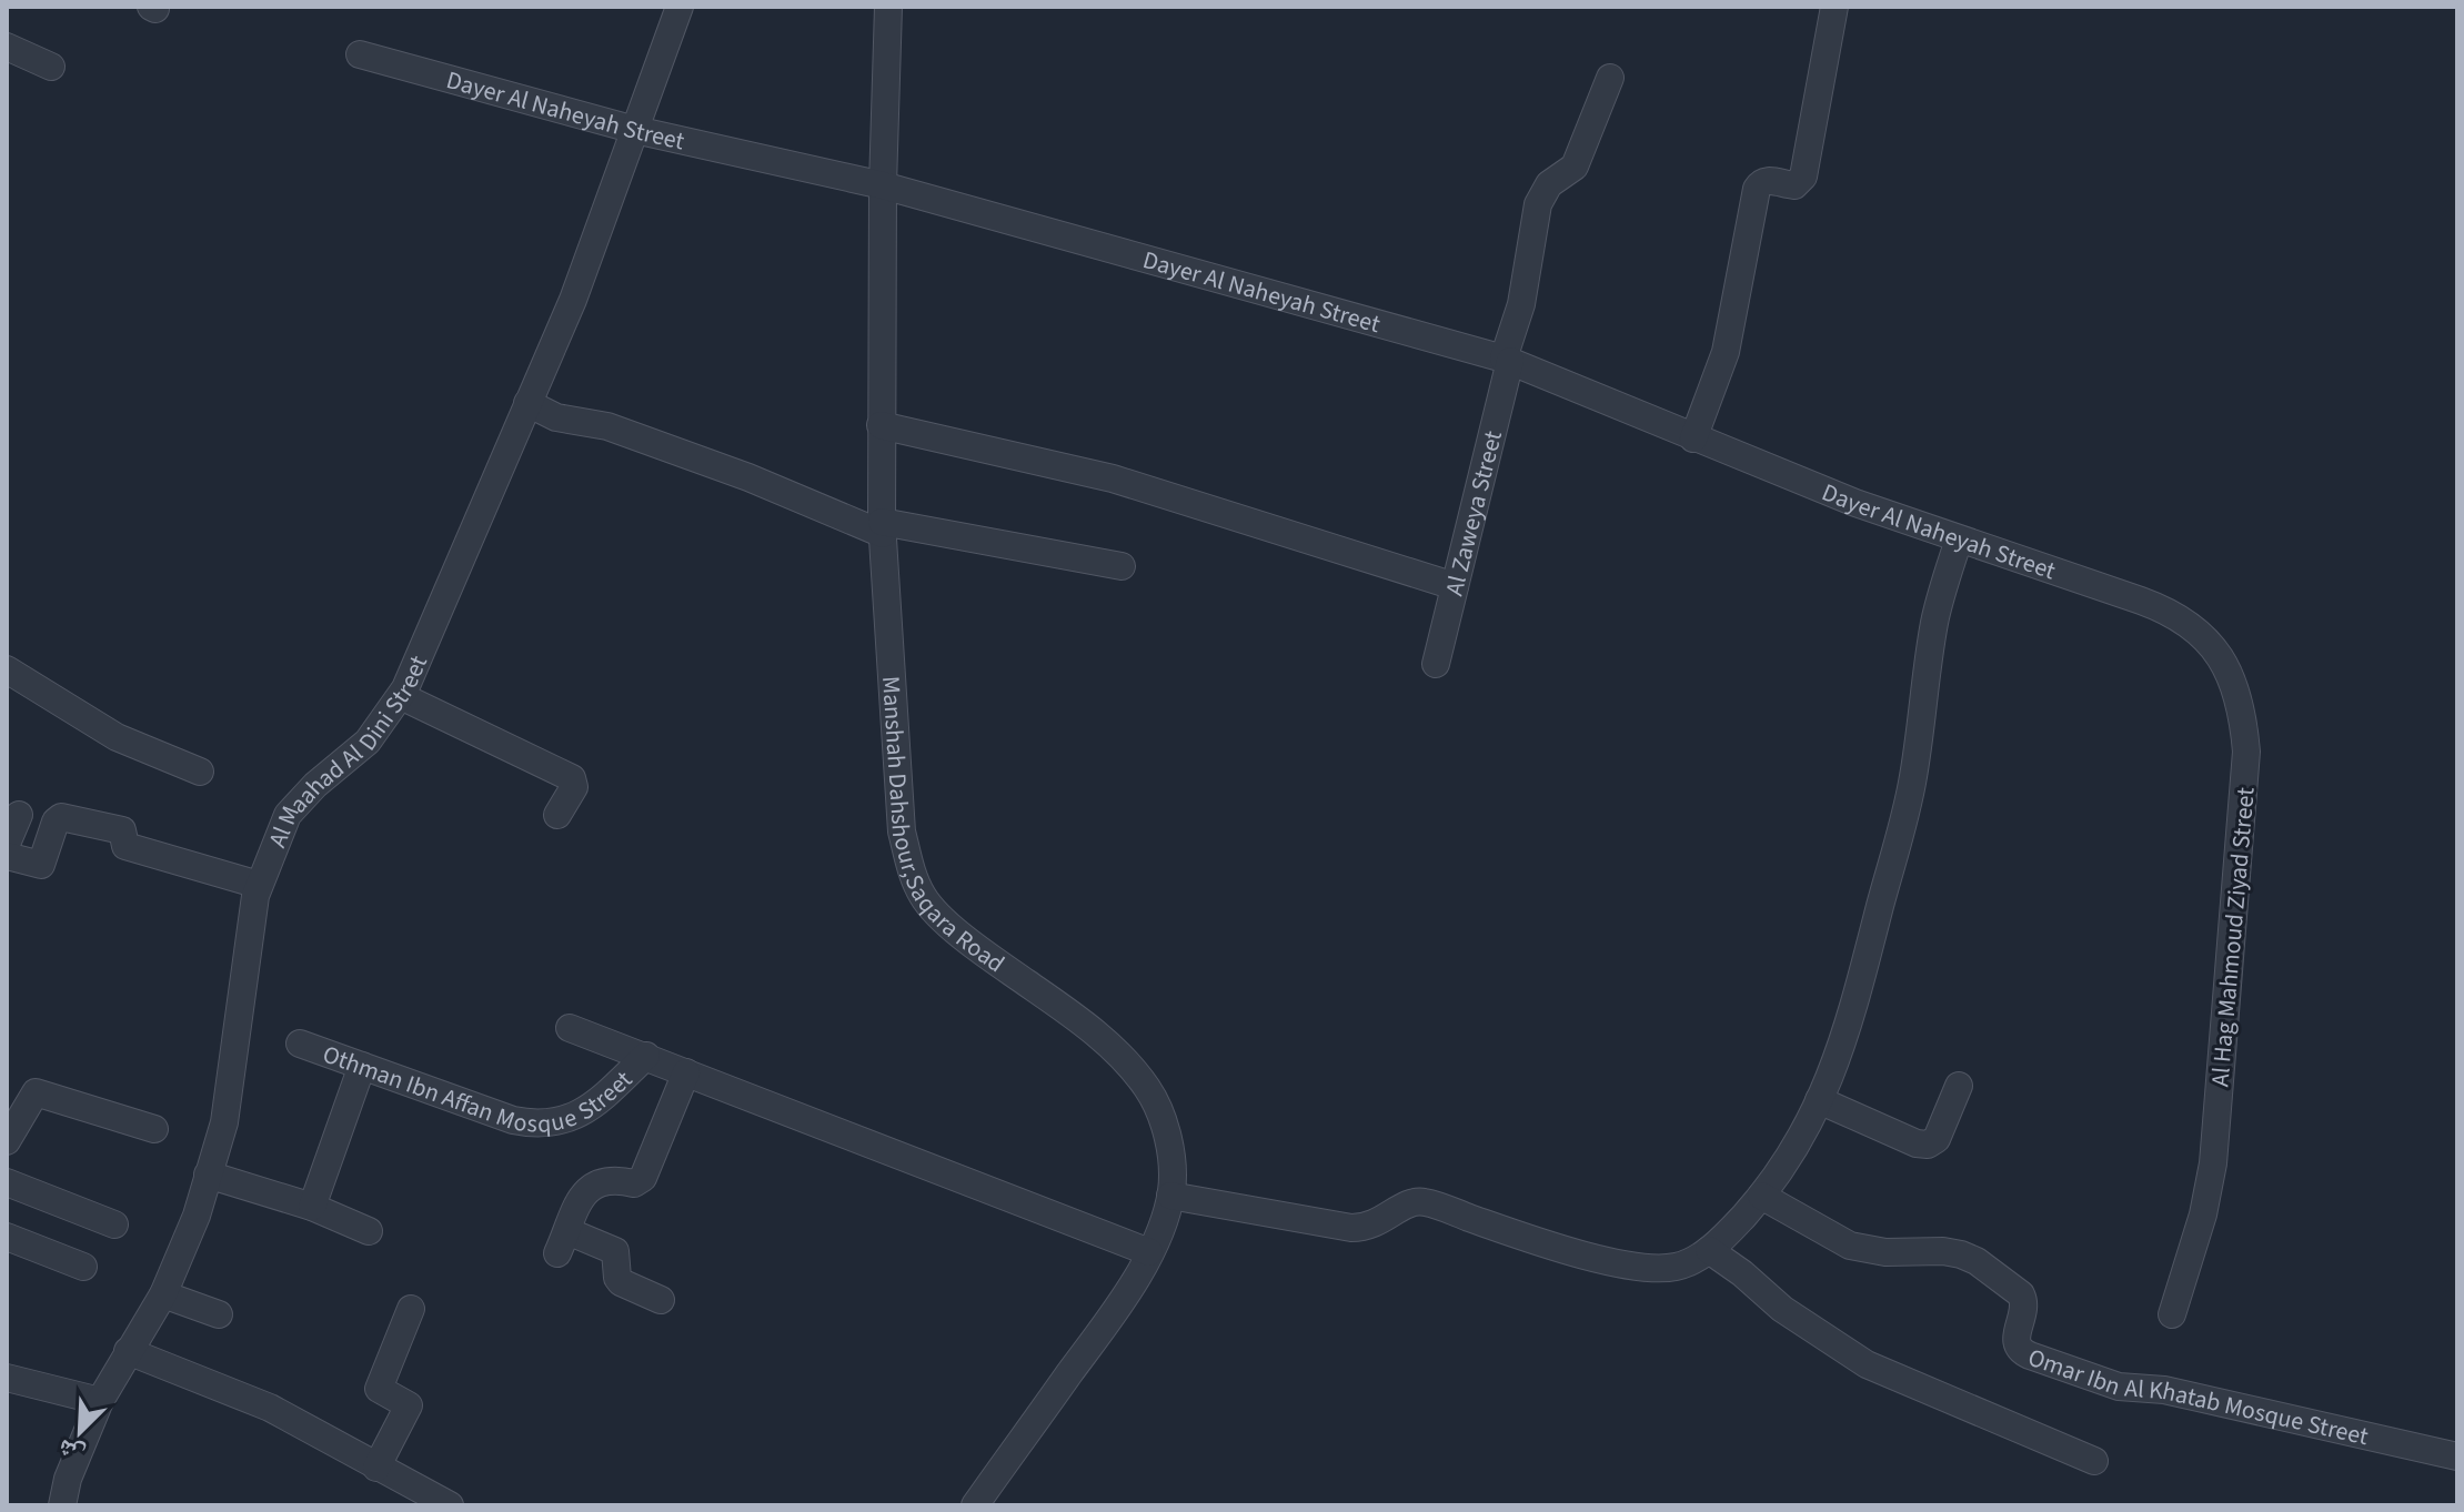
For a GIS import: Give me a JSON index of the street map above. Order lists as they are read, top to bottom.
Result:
{
  "streets": {
    "street": [
      "Dayer Al Naheyah Street",
      "Al Zaweya Street",
      "Al Maahad Al Dini Street",
      "Manshah Dahshour,Saqara Road",
      "Al Hag Mahmoud Ziyad Street",
      "Othman Ibn Affan Mosque Street",
      "Omar Ibn Al Khatab Mosque Street"
    ]
  },
  "crossings": [
    ["Dayer Al Naheyah Street", "Al Zaweya Street"],
    ["Dayer Al Naheyah Street", "Al Maahad Al Dini Street"],
    ["Dayer Al Naheyah Street", "Manshah Dahshour,Saqara Road"],
    ["Dayer Al Naheyah Street", "Al Hag Mahmoud Ziyad Street"]
  ],
  "north": "bottom left"
}
